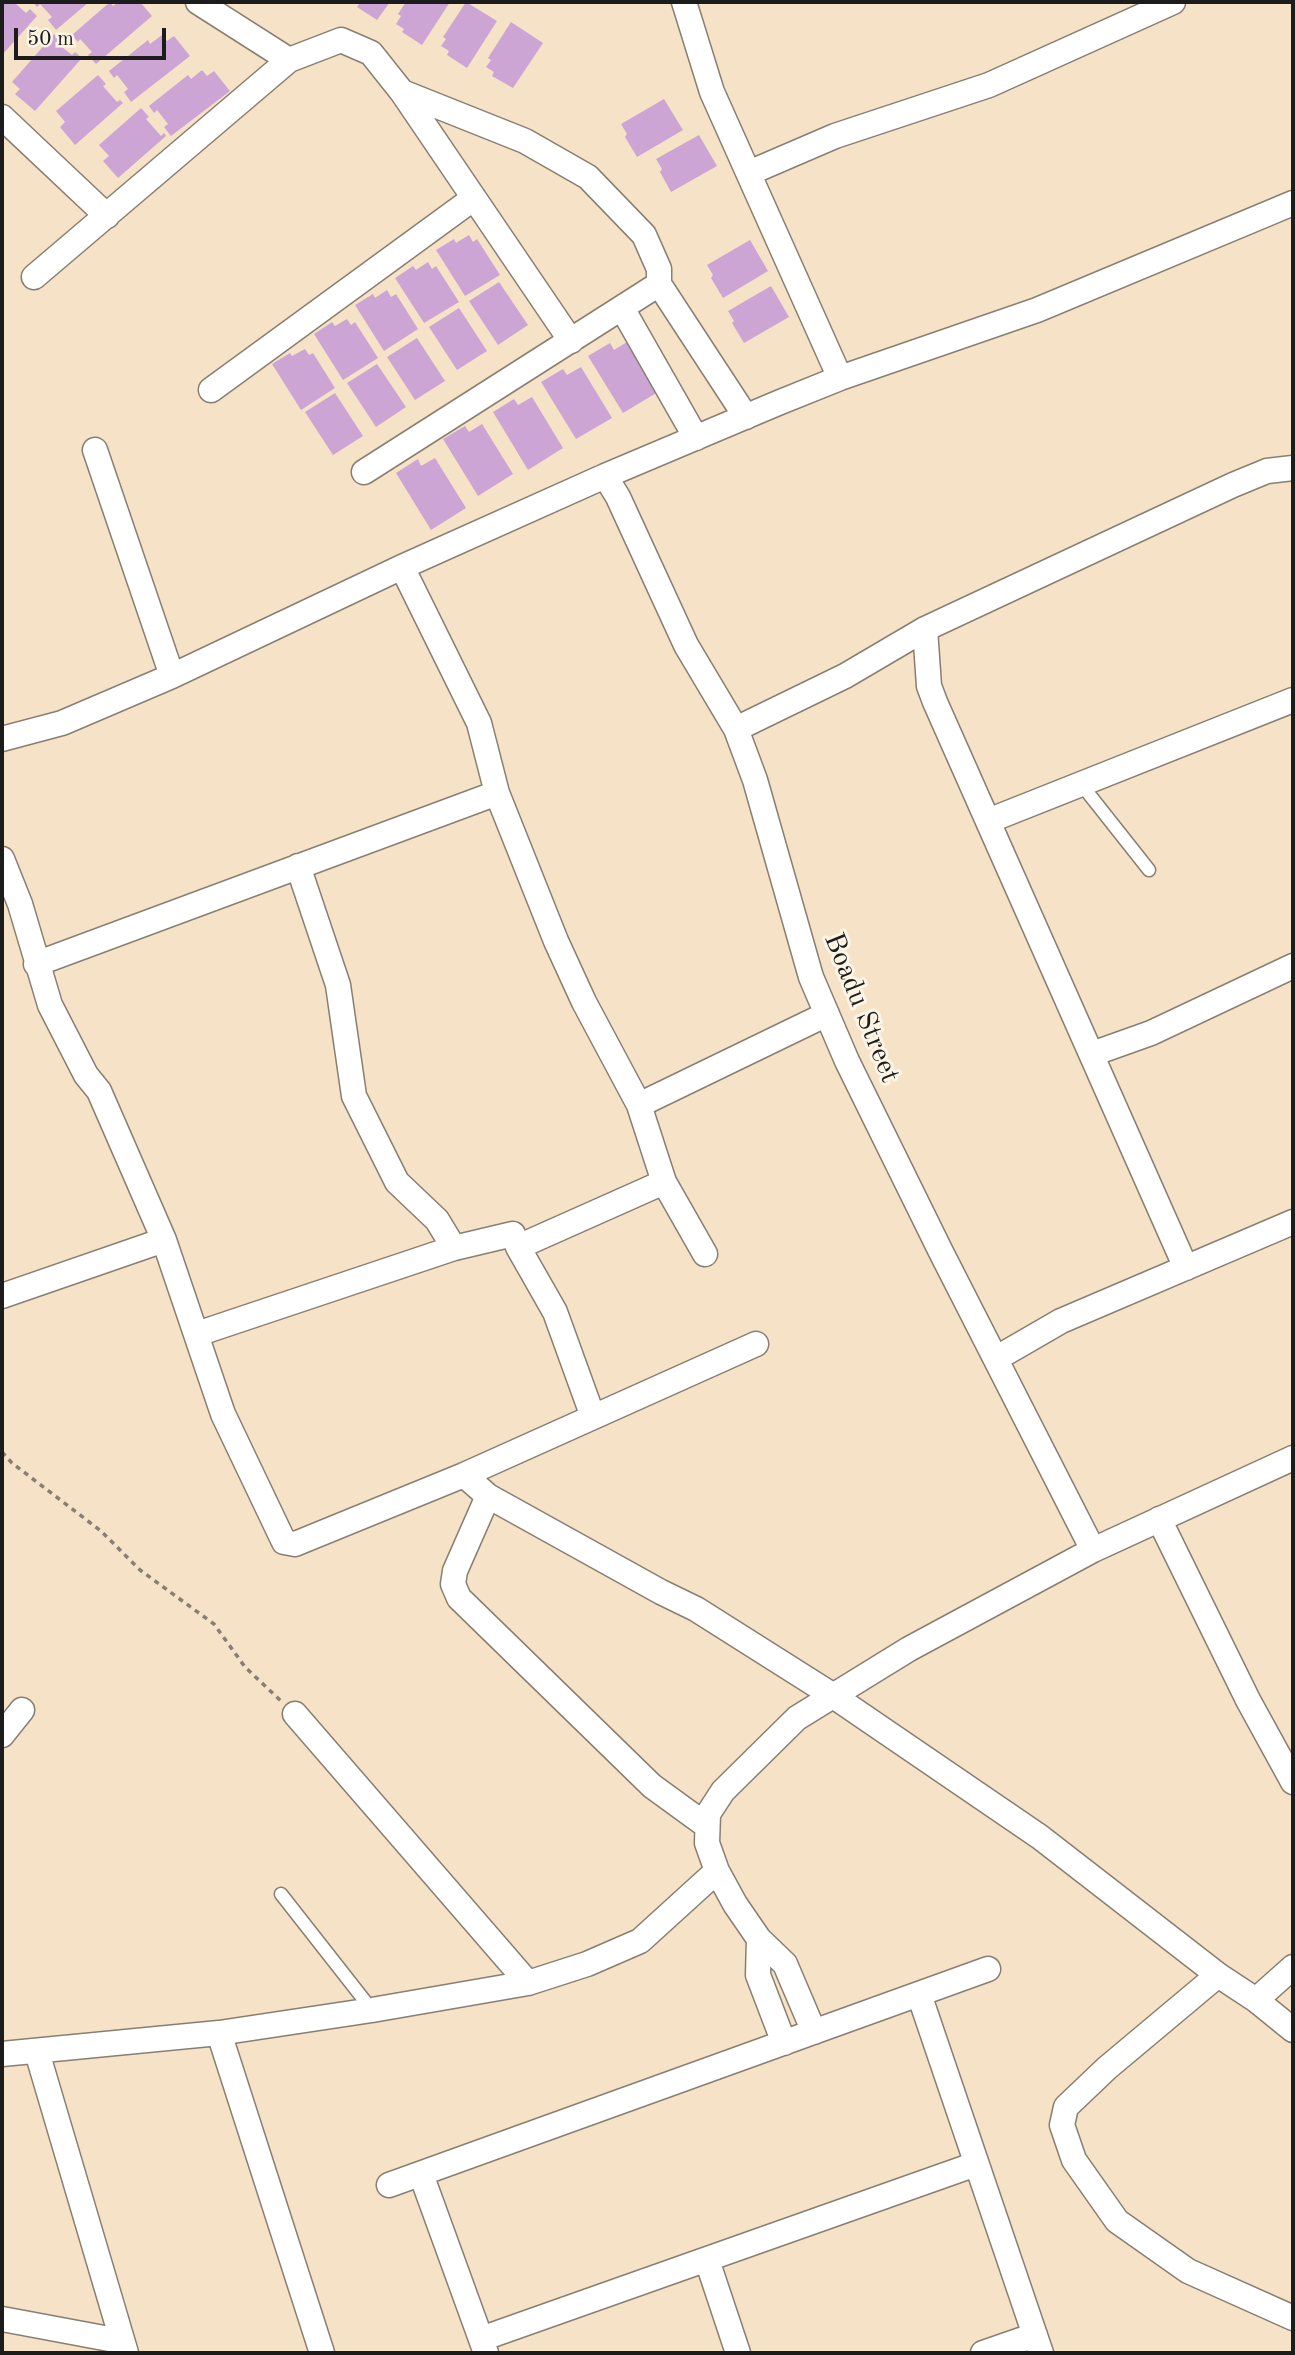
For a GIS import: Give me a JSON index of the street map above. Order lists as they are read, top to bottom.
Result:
{
  "streets": {
    "street": ["Boadu Street"]
  },
  "scale_bar": "50 m"
}
